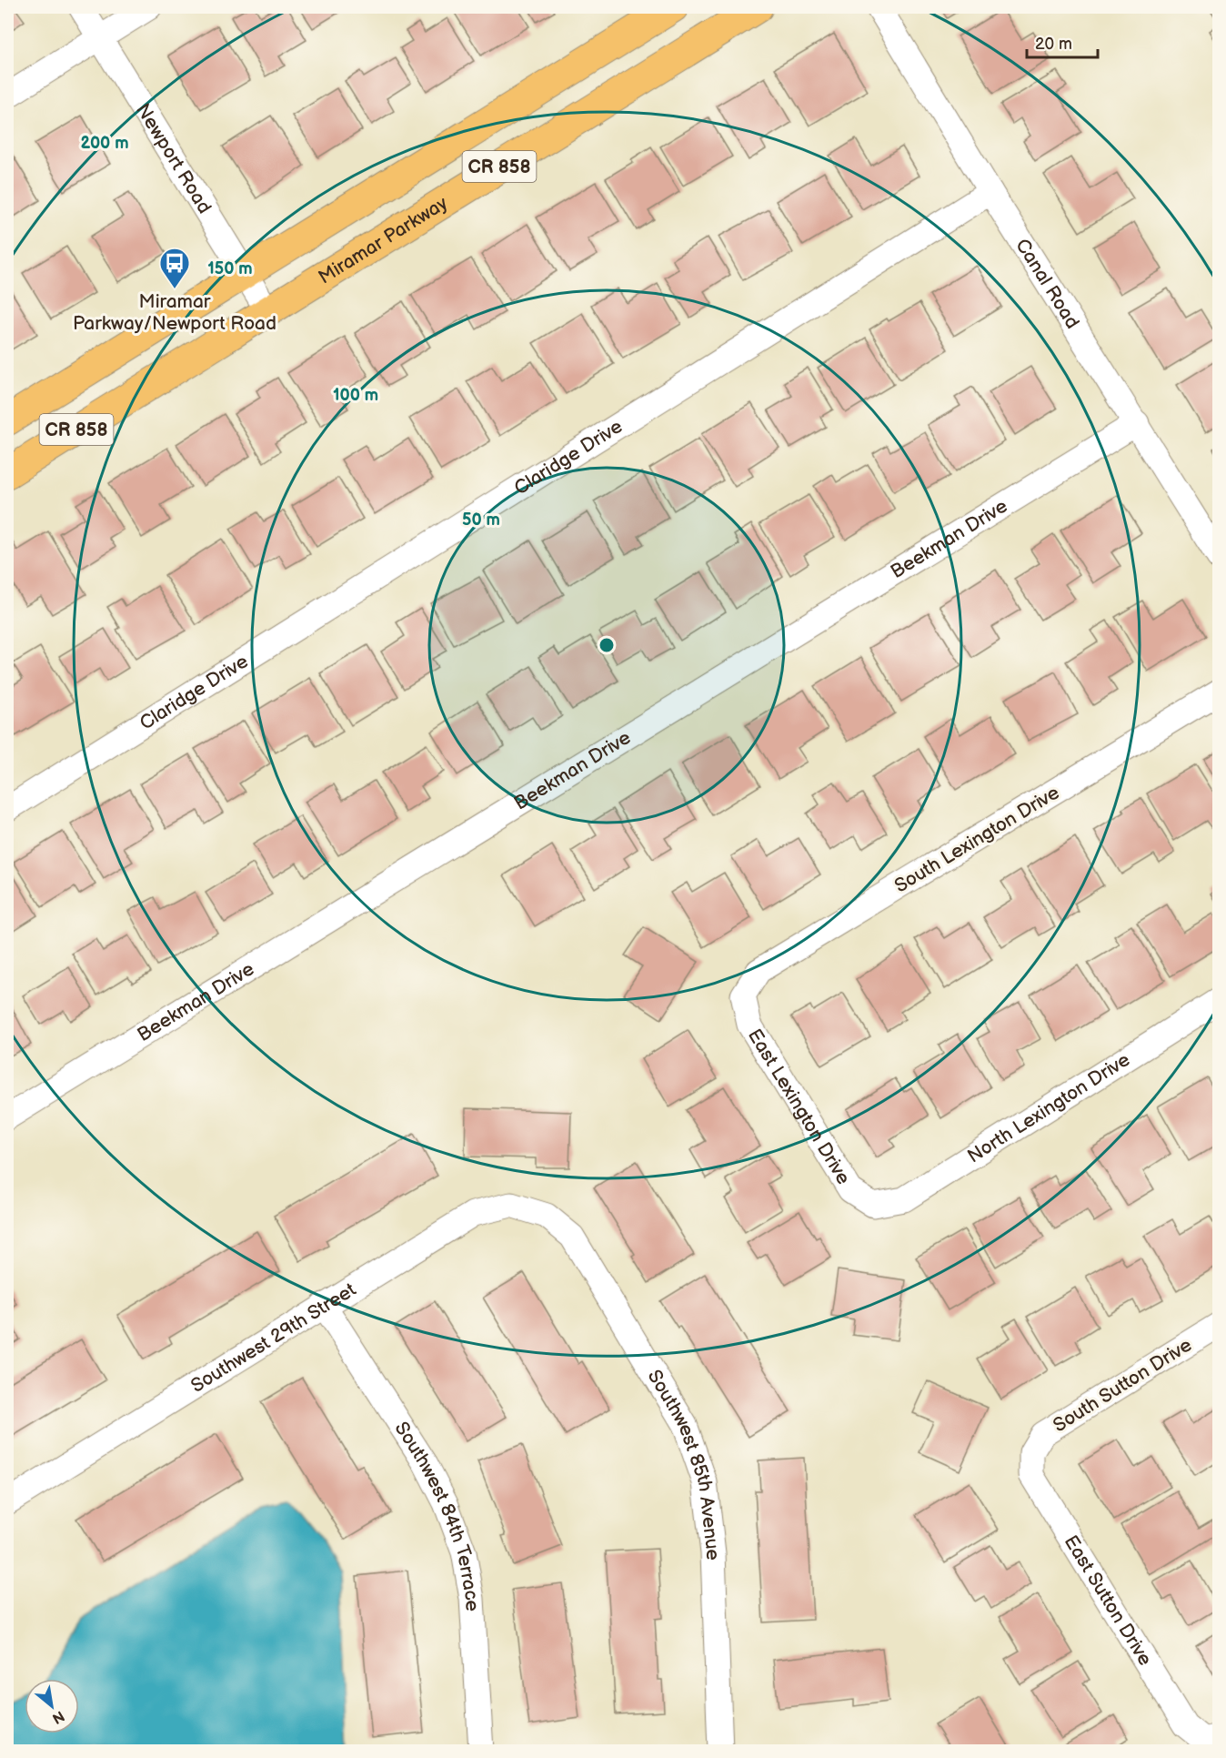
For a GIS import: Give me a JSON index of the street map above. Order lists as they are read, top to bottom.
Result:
{
  "streets": {
    "main road": ["CR 858", "Miramar Parkway"],
    "street": [
      "Newport Road",
      "Canal Road",
      "Claridge Drive",
      "Beekman Drive",
      "South Lexington Drive",
      "East Lexington Drive",
      "North Lexington Drive",
      "Southwest 29th Street",
      "South Sutton Drive",
      "Southwest 85th Avenue",
      "Southwest 84th Terrace",
      "East Sutton Drive"
    ]
  },
  "crossings": [
    ["Newport Road", "CR 858"],
    ["Newport Road", "Miramar Parkway"],
    ["Canal Road", "Claridge Drive"],
    ["Canal Road", "Beekman Drive"],
    ["South Lexington Drive", "East Lexington Drive"],
    ["East Lexington Drive", "North Lexington Drive"],
    ["Southwest 29th Street", "Southwest 85th Avenue"],
    ["Southwest 29th Street", "Southwest 84th Terrace"],
    ["South Sutton Drive", "East Sutton Drive"]
  ],
  "places": {
    "bus stop": ["Miramar Parkway/Newport Road"]
  },
  "scale_bar": "20 m",
  "north": "bottom right",
  "rings": [
    "200 m",
    "150 m",
    "100 m",
    "50 m"
  ]
}
